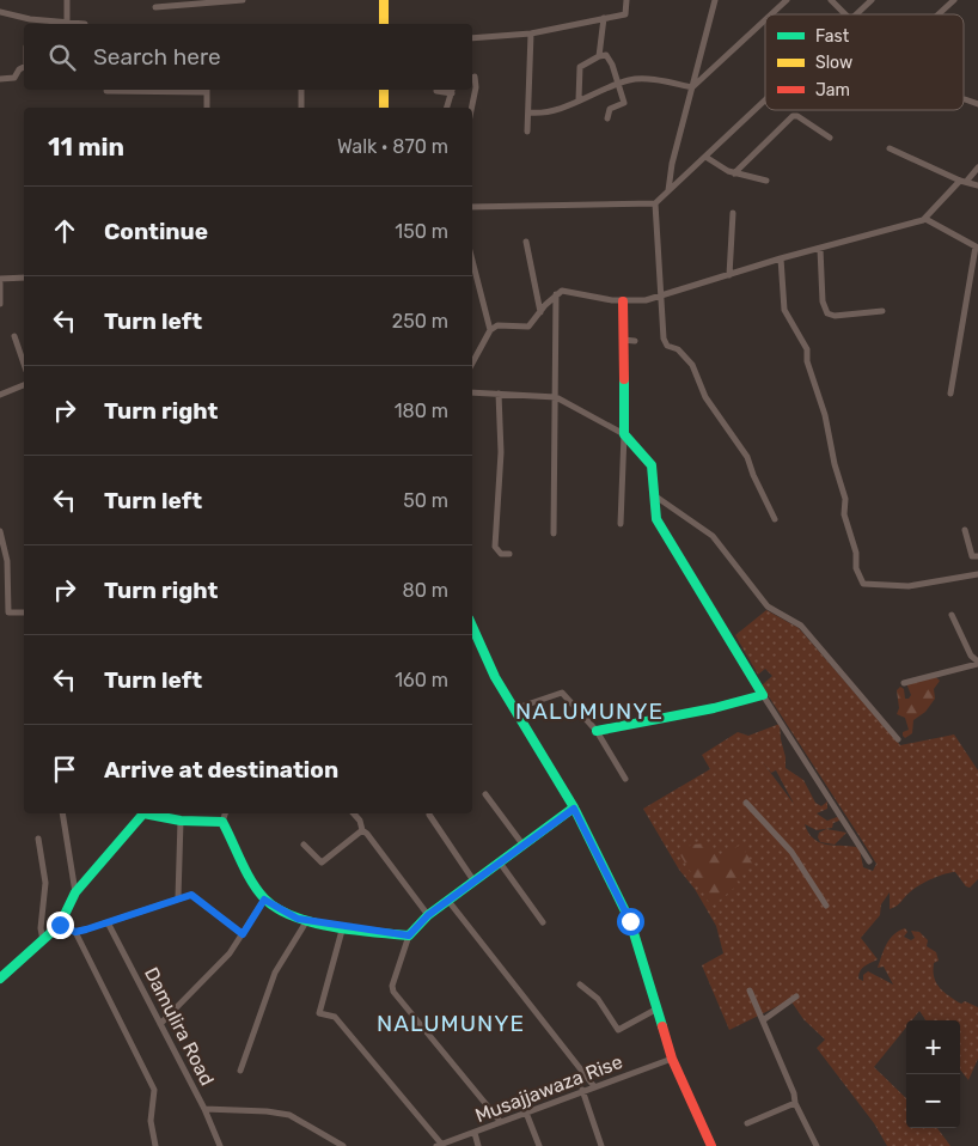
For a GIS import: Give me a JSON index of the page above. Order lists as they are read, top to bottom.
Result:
{
  "streets": {
    "street": ["Damulira Road", "Musajjawaza Rise"]
  },
  "districts": ["NALUMUNYE", "NALUMUNYE"],
  "legend": ["Fast", "Slow", "Jam"],
  "page": {
    "search": "Search here",
    "heading": ["11 min", "Walk · 870 m"],
    "list": [
      ["Continue", "150 m"],
      ["Turn left", "250 m"],
      ["Turn right", "180 m"],
      ["Turn left", "50 m"],
      ["Turn right", "80 m"],
      ["Turn left", "160 m"],
      "Arrive at destination"
    ],
    "map_buttons": ["+", "−"]
  }
}
